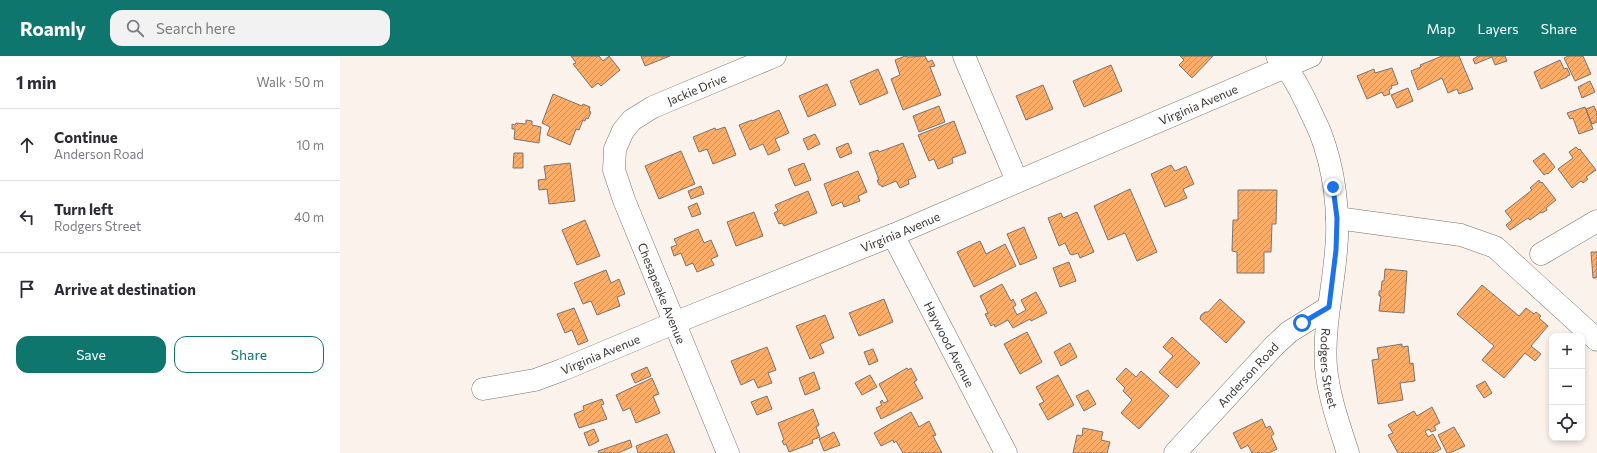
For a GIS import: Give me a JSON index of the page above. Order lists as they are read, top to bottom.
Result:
{
  "streets": {
    "street": [
      "Jackie Drive",
      "Virginia Avenue",
      "Chesapeake Avenue",
      "Haywood Avenue",
      "Rodgers Street",
      "Anderson Road"
    ]
  },
  "crossings": [
    ["Jackie Drive", "Chesapeake Avenue"],
    ["Virginia Avenue", "Chesapeake Avenue"],
    ["Virginia Avenue", "Haywood Avenue"],
    ["Virginia Avenue", "Rodgers Street"],
    ["Rodgers Street", "Anderson Road"]
  ],
  "page": {
    "header": "Roamly",
    "search": "Search here",
    "nav": ["Map", "Layers", "Share"],
    "heading": ["1 min", "Walk · 50 m"],
    "list": [
      ["Continue", "Anderson Road", "10 m"],
      ["Turn left", "Rodgers Street", "40 m"],
      "Arrive at destination"
    ],
    "buttons": ["Save", "Share"],
    "map_buttons": ["+", "−"]
  }
}
